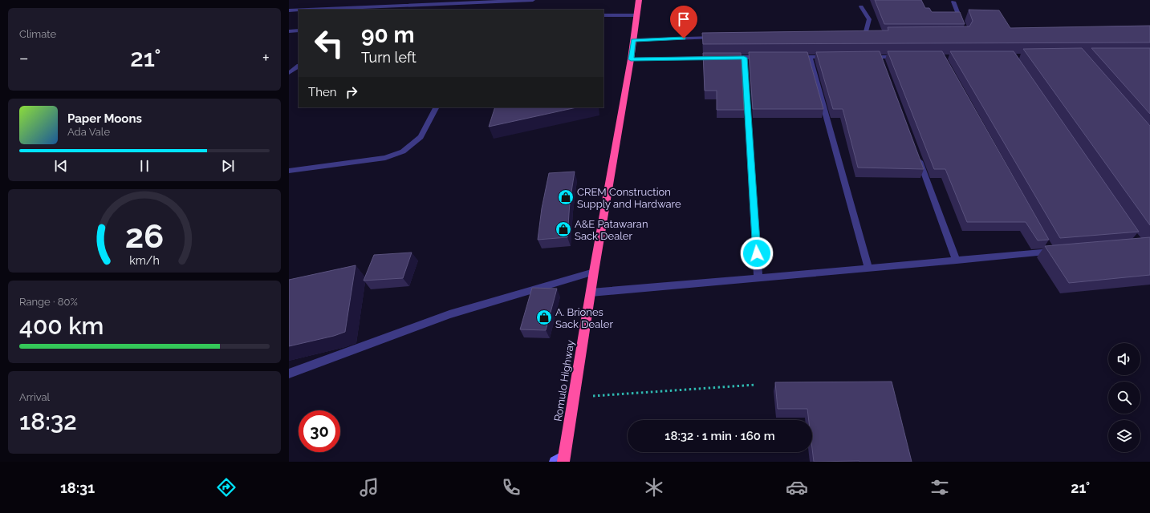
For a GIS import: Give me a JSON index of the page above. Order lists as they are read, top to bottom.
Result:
{
  "streets": {
    "highway": ["Romulo Highway"]
  },
  "places": {
    "shop": ["CREM Construction Supply and Hardware", "A&E Patawaran Sack Dealer", "A. Briones Sack Dealer"]
  },
  "page": {
    "tile": [
      "Climate",
      ["Range · 80%", "400 km"],
      ["Arrival", "18:32"]
    ],
    "turn": ["90 m", "Turn left"],
    "heat": ["−", "21°", "+"],
    "then": "Then",
    "song": ["Paper Moons", "Ada Vale"],
    "limit": "30",
    "trip": "18:32 · 1 min · 160 m",
    "tabs": ["18:31", "21°"],
    "gauge": ["26", "km/h"]
  }
}
